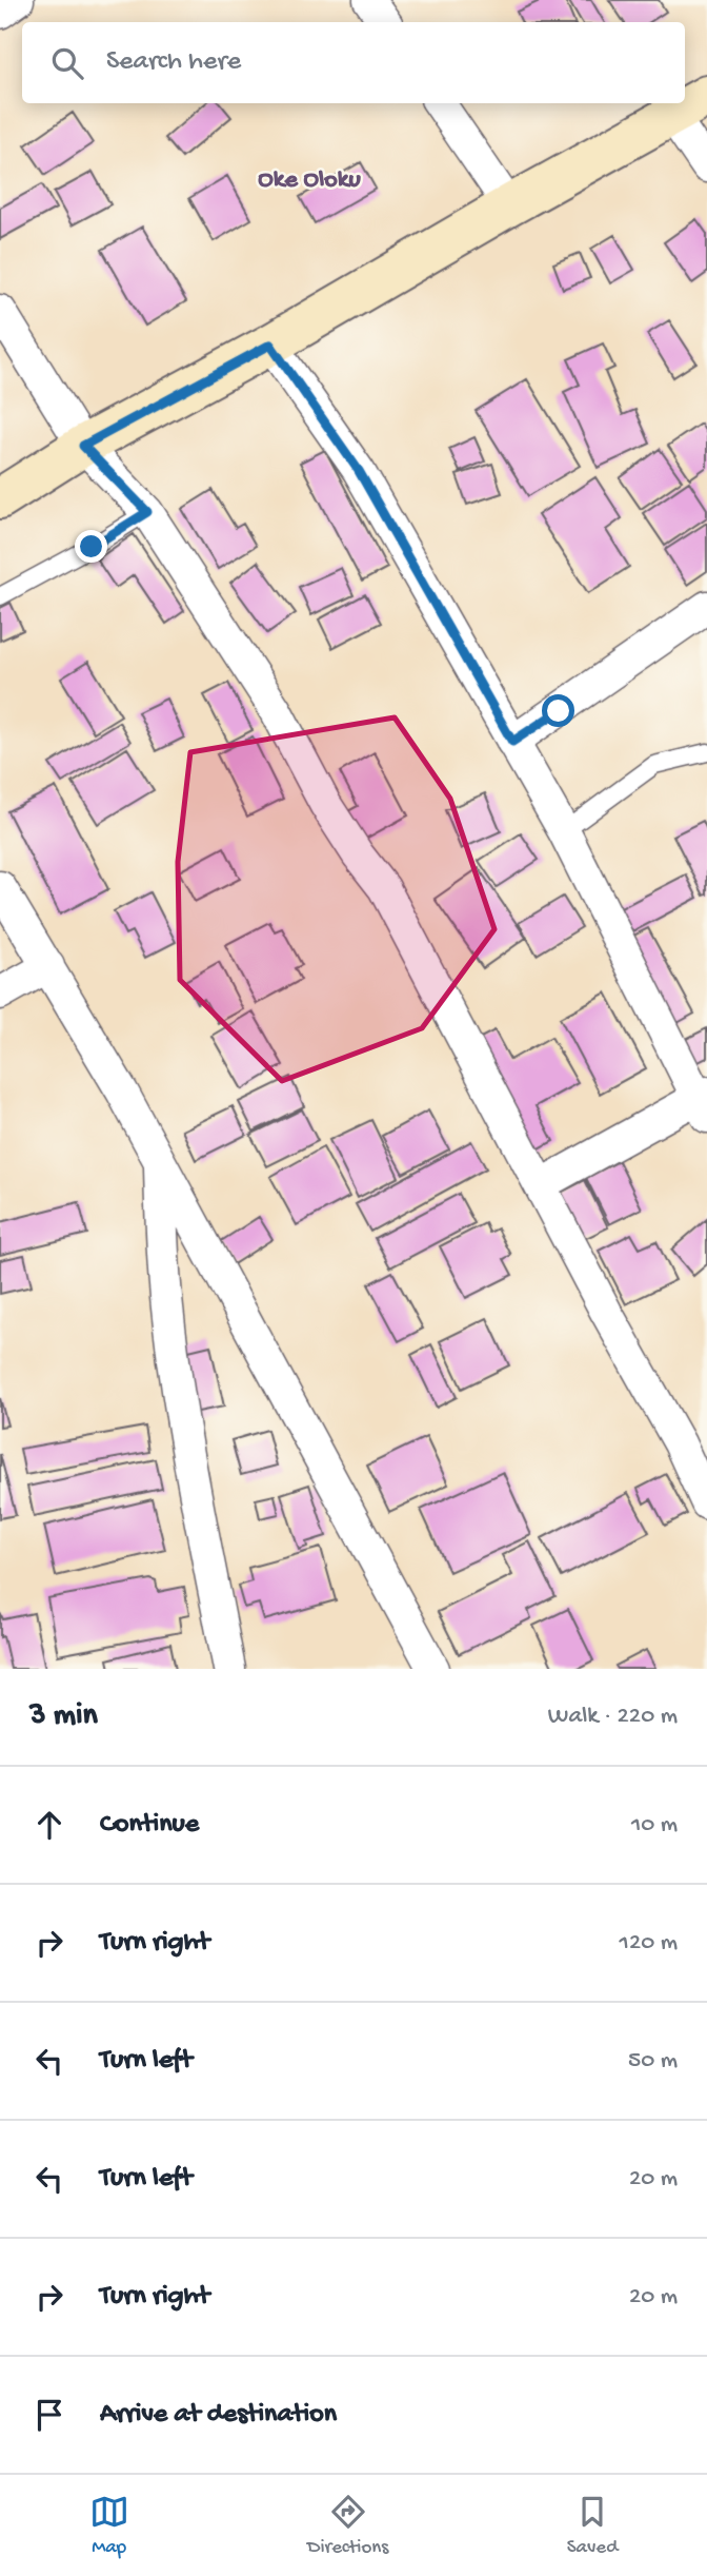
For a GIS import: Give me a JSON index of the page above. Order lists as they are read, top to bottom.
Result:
{
  "districts": ["Oke Oloku"],
  "page": {
    "search": "Search here",
    "heading": ["3 min", "Walk · 220 m"],
    "list": [
      ["Continue", "10 m"],
      ["Turn right", "120 m"],
      ["Turn left", "50 m"],
      ["Turn left", "20 m"],
      ["Turn right", "20 m"],
      "Arrive at destination"
    ],
    "nav": ["Map", "Directions", "Saved"]
  }
}
